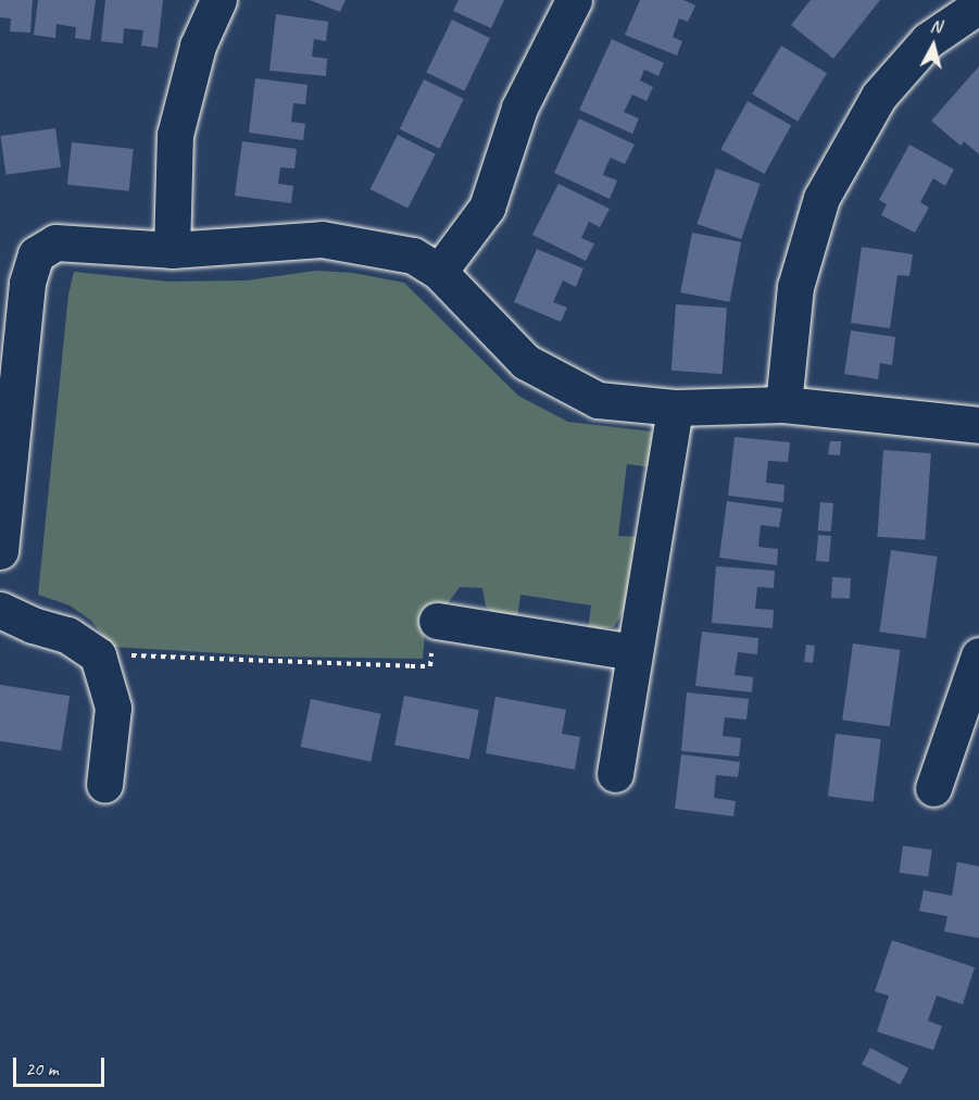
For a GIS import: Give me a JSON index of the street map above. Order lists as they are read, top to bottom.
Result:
{
  "scale_bar": "20 m",
  "north": "top"
}
